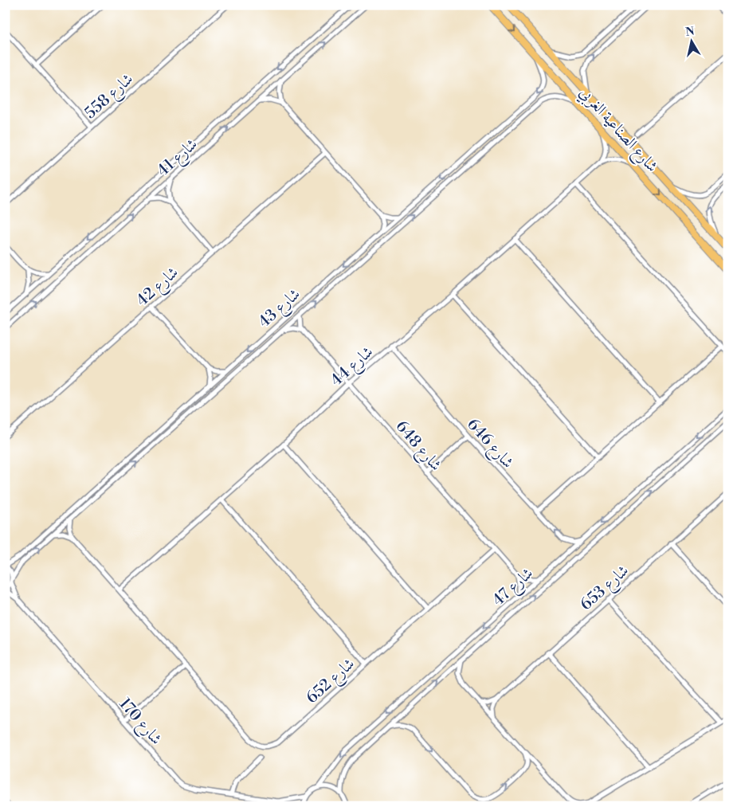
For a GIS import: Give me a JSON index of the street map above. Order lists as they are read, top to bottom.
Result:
{
  "streets": {
    "main road": ["شارع الصناعية الغربي"],
    "street": [
      "شارع 558",
      "شارع 41",
      "شارع 42",
      "شارع 43",
      "شارع 44",
      "شارع 646",
      "شارع 648",
      "شارع 47",
      "شارع 653",
      "شارع 652",
      "شارع 170"
    ]
  },
  "crossings": [
    ["شارع الصناعية الغربي", "شارع 43"],
    ["شارع 43", "شارع 648"],
    ["شارع 43", "شارع 170"],
    ["شارع 44", "شارع 646"],
    ["شارع 44", "شارع 648"],
    ["شارع 44", "شارع 652"],
    ["شارع 646", "شارع 47"],
    ["شارع 648", "شارع 652"],
    ["شارع 47", "شارع 170"]
  ],
  "north": "top"
}
